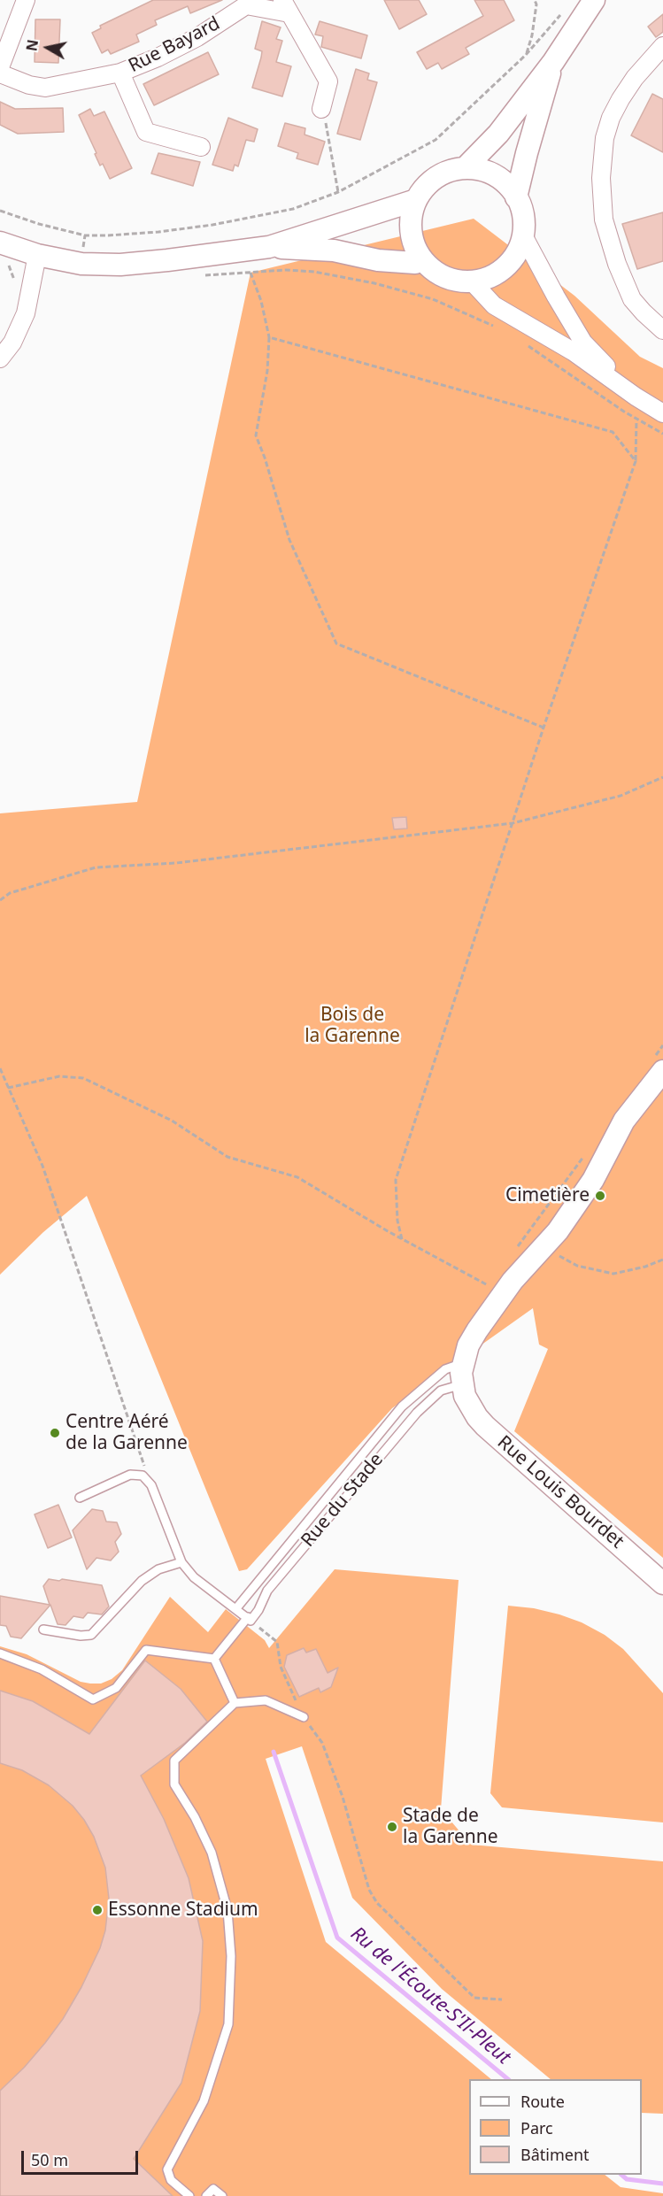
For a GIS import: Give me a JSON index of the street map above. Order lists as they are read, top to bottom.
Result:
{
  "streets": {
    "street": ["Rue Bayard", "Rue Louis Bourdet"],
    "lane": ["Rue du Stade"]
  },
  "crossings": [
    ["Rue Louis Bourdet", "Rue du Stade"]
  ],
  "water": ["Ru de l'Écoute-S'Il-Pleut"],
  "parks": ["Bois de la Garenne"],
  "places": [
    "Cimetière",
    "Centre Aéré de la Garenne",
    "Stade de la Garenne",
    "Essonne Stadium"
  ],
  "legend": ["Route", "Parc", "Bâtiment"],
  "scale_bar": "50 m",
  "north": "left"
}
